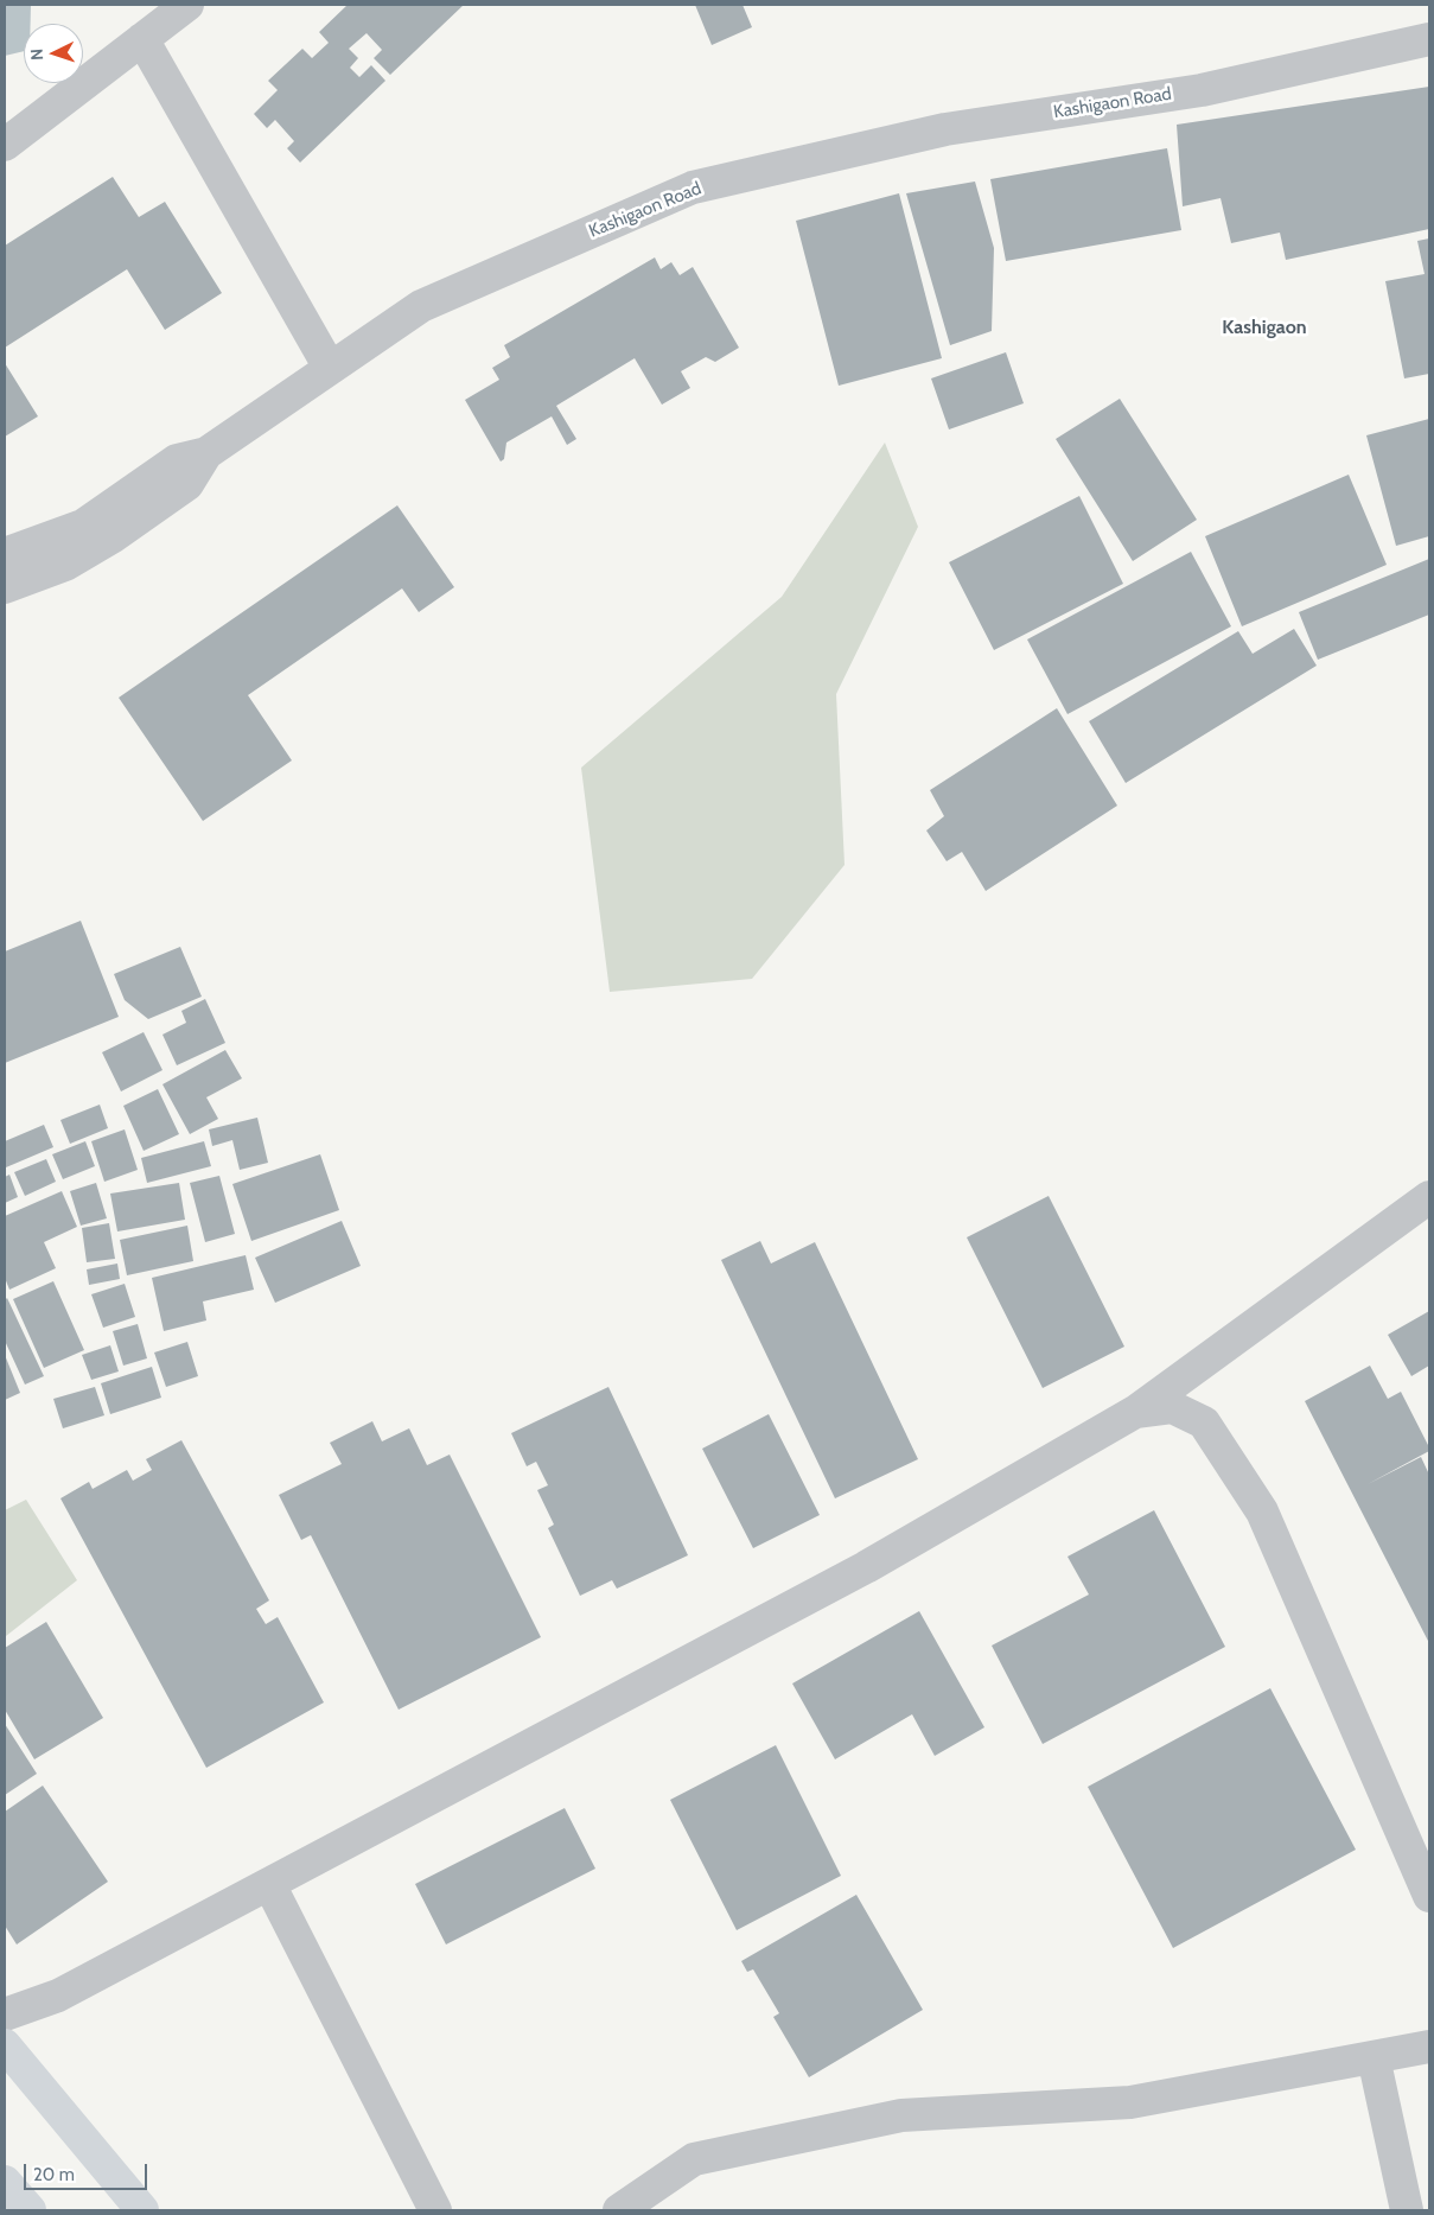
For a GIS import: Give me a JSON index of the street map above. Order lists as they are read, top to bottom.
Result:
{
  "streets": {
    "street": ["Kashigaon Road"]
  },
  "districts": ["Kashigaon"],
  "scale_bar": "20 m",
  "north": "left"
}
